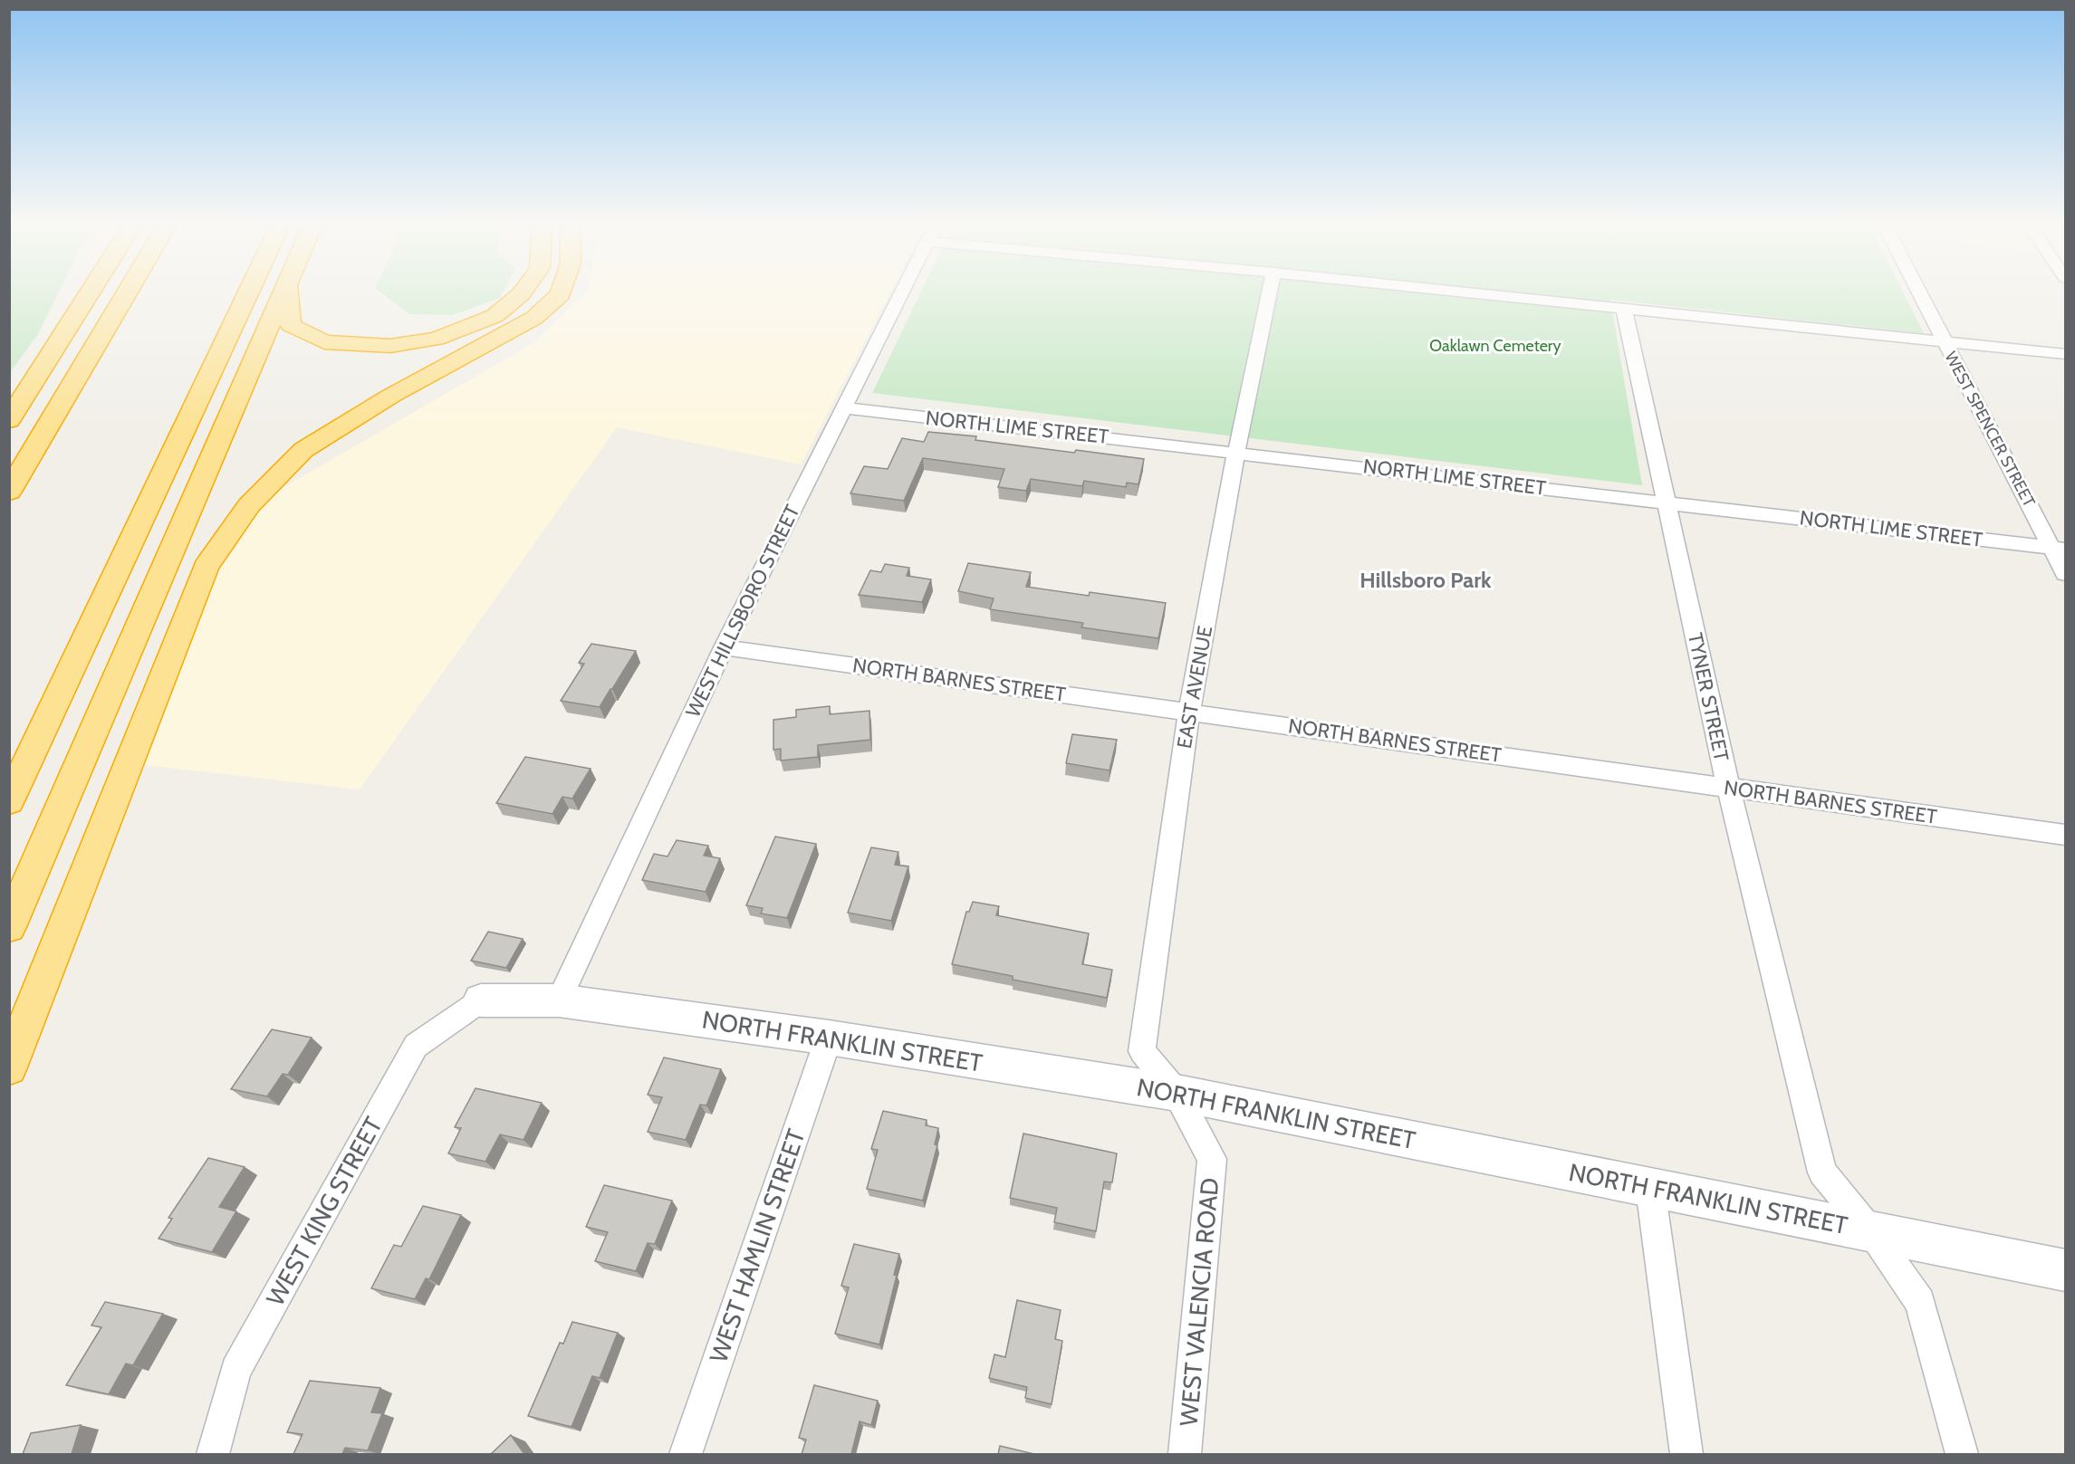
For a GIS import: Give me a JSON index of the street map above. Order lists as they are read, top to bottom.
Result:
{
  "streets": {
    "street": [
      "NORTH LIME STREET",
      "WEST SPENCER STREET",
      "WEST HILLSBORO STREET",
      "NORTH BARNES STREET",
      "EAST AVENUE",
      "TYNER STREET",
      "NORTH FRANKLIN STREET",
      "WEST KING STREET",
      "WEST HAMLIN STREET",
      "WEST VALENCIA ROAD"
    ]
  },
  "crossings": [
    ["NORTH LIME STREET", "WEST SPENCER STREET"],
    ["NORTH LIME STREET", "WEST HILLSBORO STREET"],
    ["NORTH LIME STREET", "EAST AVENUE"],
    ["NORTH LIME STREET", "TYNER STREET"],
    ["WEST HILLSBORO STREET", "NORTH BARNES STREET"],
    ["WEST HILLSBORO STREET", "NORTH FRANKLIN STREET"],
    ["NORTH BARNES STREET", "EAST AVENUE"],
    ["NORTH BARNES STREET", "TYNER STREET"],
    ["EAST AVENUE", "NORTH FRANKLIN STREET"],
    ["EAST AVENUE", "WEST VALENCIA ROAD"],
    ["TYNER STREET", "NORTH FRANKLIN STREET"],
    ["NORTH FRANKLIN STREET", "WEST KING STREET"],
    ["NORTH FRANKLIN STREET", "WEST HAMLIN STREET"],
    ["NORTH FRANKLIN STREET", "WEST VALENCIA ROAD"]
  ],
  "districts": ["Hillsboro Park"],
  "parks": ["Oaklawn Cemetery"]
}
